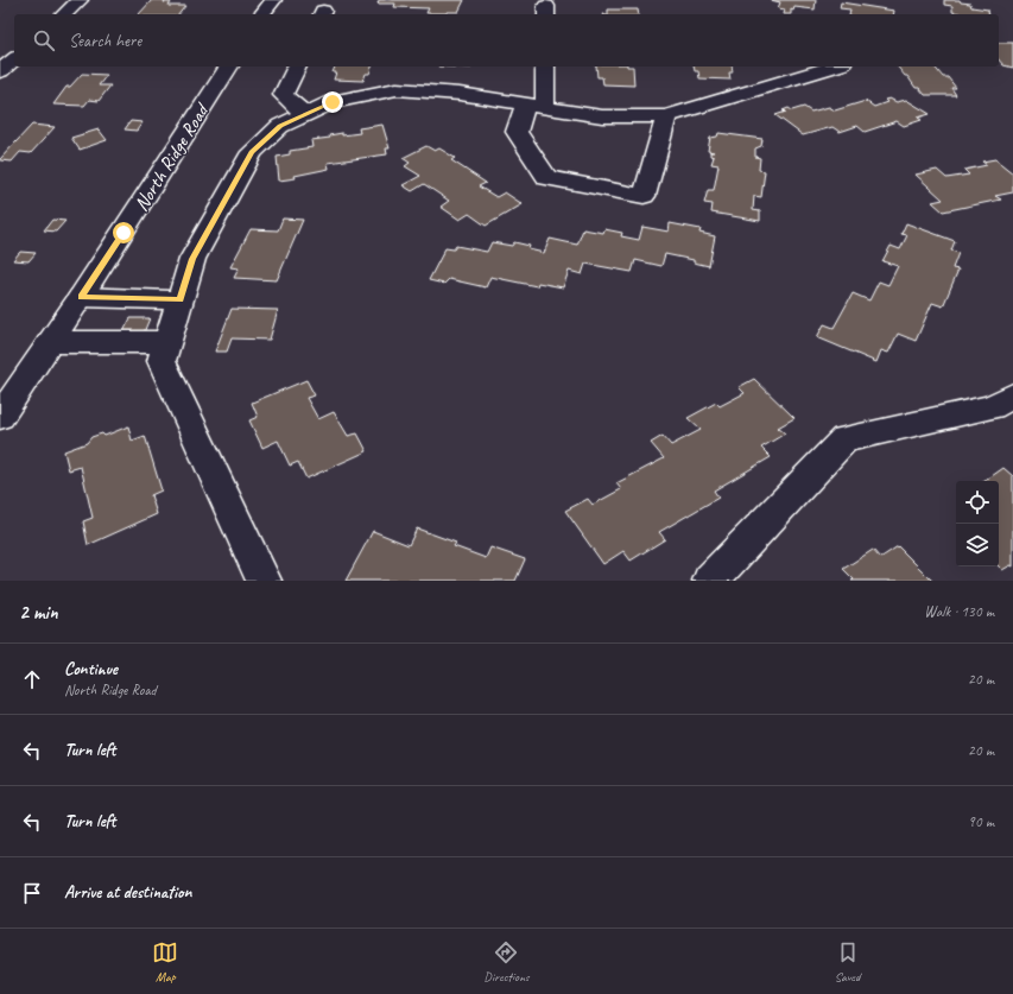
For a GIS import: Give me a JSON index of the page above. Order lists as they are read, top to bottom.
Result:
{
  "streets": {
    "street": ["North Ridge Road"]
  },
  "page": {
    "search": "Search here",
    "heading": ["2 min", "Walk · 130 m"],
    "list": [
      ["Continue", "North Ridge Road", "20 m"],
      ["Turn left", "20 m"],
      ["Turn left", "90 m"],
      "Arrive at destination"
    ],
    "nav": ["Map", "Directions", "Saved"]
  }
}
